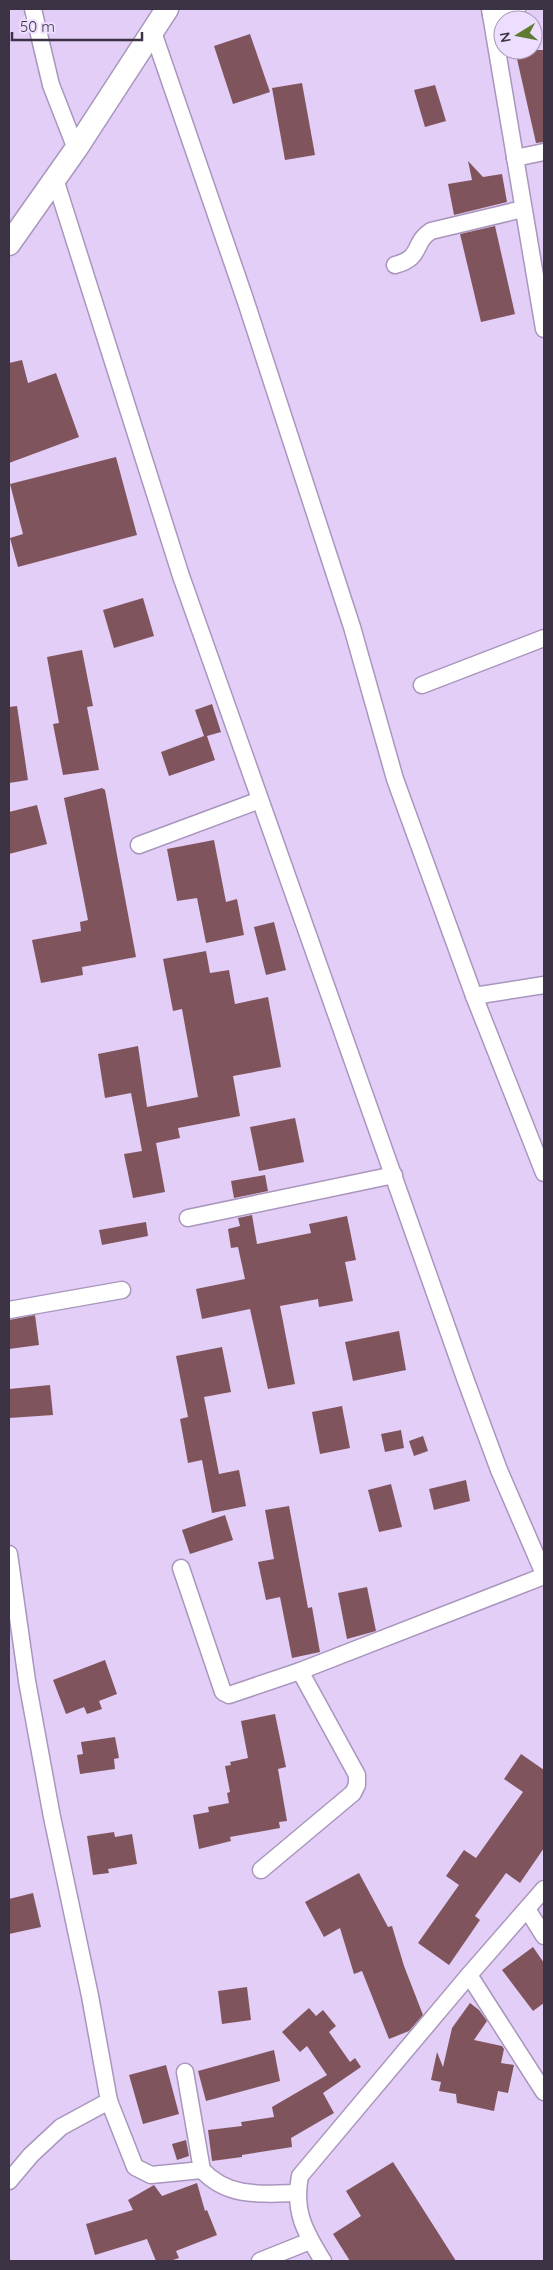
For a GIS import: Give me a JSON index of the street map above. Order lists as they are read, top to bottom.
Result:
{
  "scale_bar": "50 m",
  "north": "left"
}
